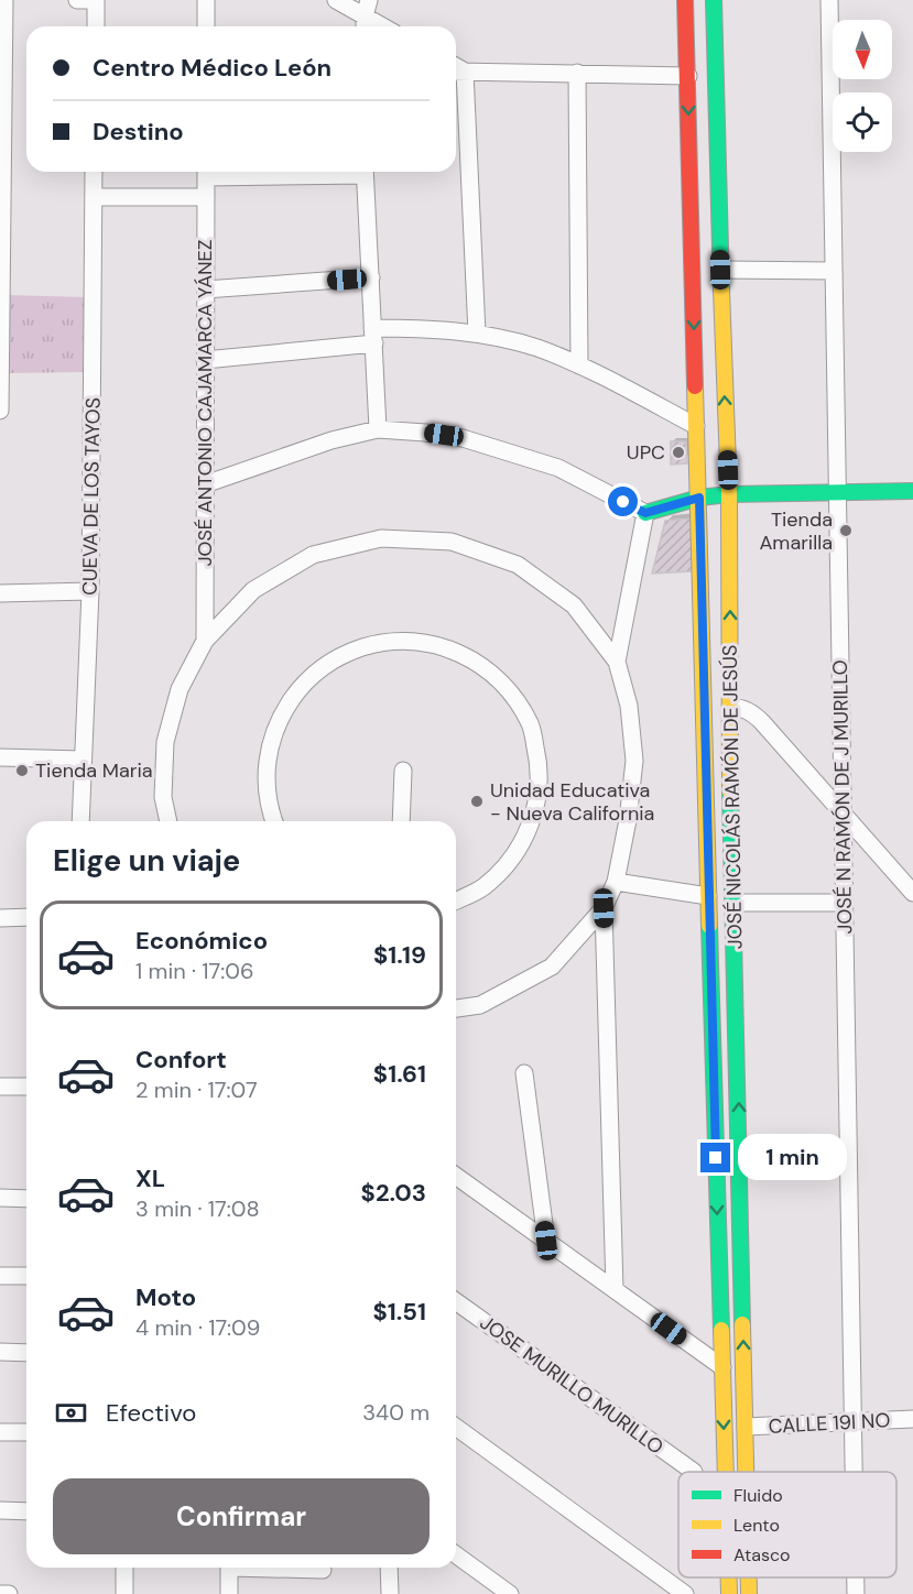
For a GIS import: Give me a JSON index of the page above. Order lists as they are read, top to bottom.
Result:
{
  "streets": {
    "street": [
      "JOSÉ ANTONIO CAJAMARCA YÁNEZ",
      "CUEVA DE LOS TAYOS",
      "JOSÉ NICOLÁS RAMÓN DE JESÚS",
      "JOSÉ N RAMÓN DE J MURILLO",
      "JOSE MURILLO MURILLO",
      "CALLE 19I NO"
    ]
  },
  "crossings": [
    ["JOSÉ NICOLÁS RAMÓN DE JESÚS", "CALLE 19I NO"],
    ["JOSÉ N RAMÓN DE J MURILLO", "CALLE 19I NO"]
  ],
  "places": [
    "UPC",
    "Tienda Amarilla",
    "Tienda Maria",
    "Unidad Educativa - Nueva California"
  ],
  "legend": ["Fluido", "Lento", "Atasco"],
  "north": "bottom",
  "page": {
    "banner": ["Centro Médico León", "Destino"],
    "heading": "Elige un viaje",
    "list": [
      {
        "name": "Económico",
        "note": "1 min · 17:06",
        "value": "$1.19"
      },
      {
        "name": "Confort",
        "note": "2 min · 17:07",
        "value": "$1.61"
      },
      {
        "name": "XL",
        "note": "3 min · 17:08",
        "value": "$2.03"
      },
      {
        "name": "Moto",
        "note": "4 min · 17:09",
        "value": "$1.51"
      }
    ],
    "bubble": "1 min",
    "pay": ["Efectivo", "340 m"],
    "buttons": "Confirmar"
  }
}
